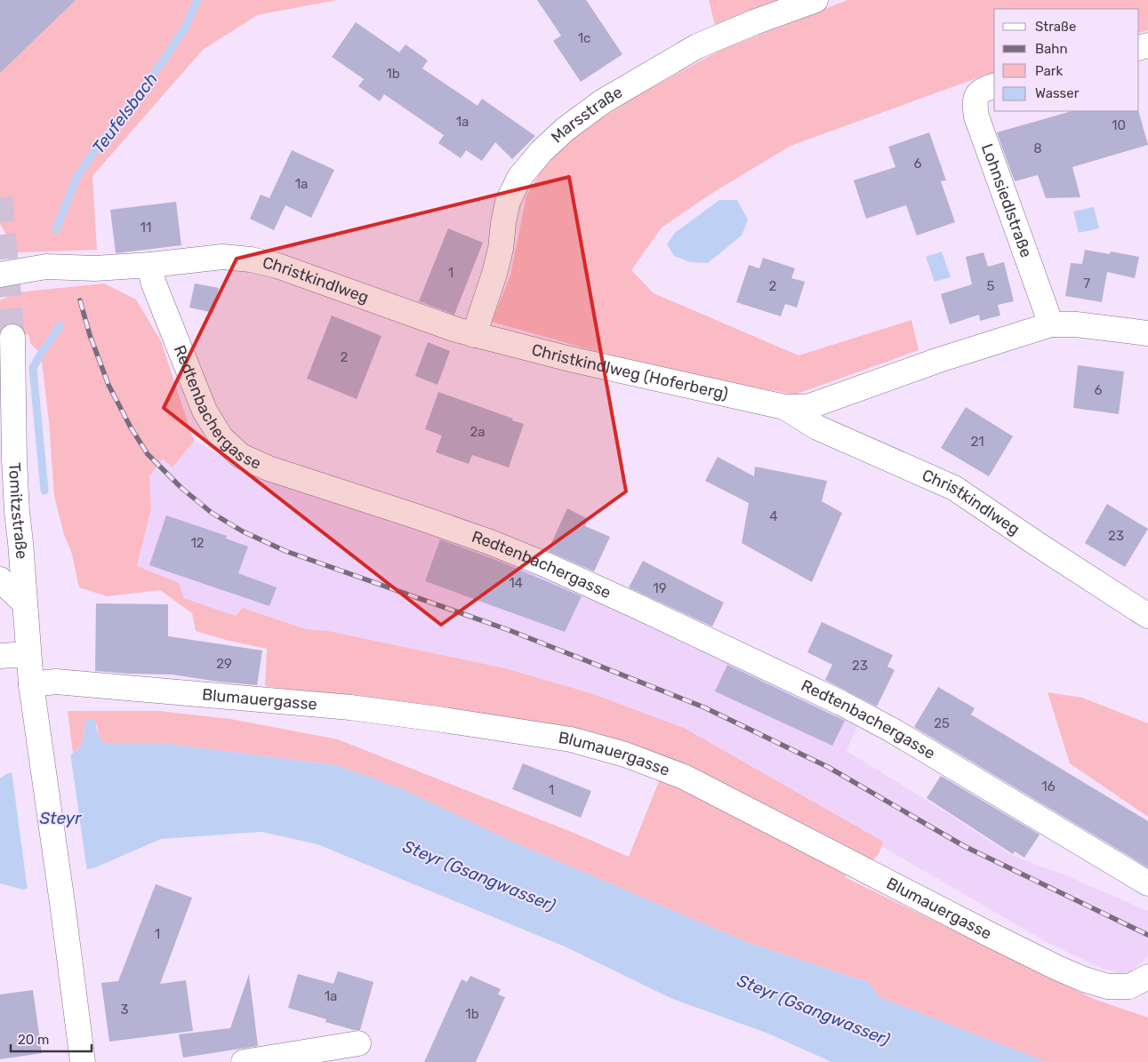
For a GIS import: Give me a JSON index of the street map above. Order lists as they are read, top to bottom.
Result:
{
  "streets": {
    "street": [
      "Marsstraße",
      "Lohnsiedlstraße",
      "Christkindlweg",
      "Christkindlweg (Hoferberg)",
      "Redtenbachergasse",
      "Tomitzstraße",
      "Blumauergasse"
    ]
  },
  "crossings": [
    ["Marsstraße", "Christkindlweg"],
    ["Marsstraße", "Christkindlweg (Hoferberg)"],
    ["Christkindlweg", "Christkindlweg (Hoferberg)"],
    ["Christkindlweg", "Redtenbachergasse"],
    ["Tomitzstraße", "Blumauergasse"]
  ],
  "water": ["Teufelsbach", "Steyr", "Steyr (Gsangwasser)"],
  "house_numbers": [
    "1c",
    "1b",
    "1a",
    "10",
    "8",
    "6",
    "1a",
    "11",
    "1",
    "7",
    "2",
    "5",
    "2",
    "6",
    "2a",
    "21",
    "4",
    "23",
    "12",
    "14",
    "19",
    "29",
    "23",
    "25",
    "16",
    "1",
    "1",
    "1a",
    "3",
    "1b"
  ],
  "legend": [
    "Straße",
    "Bahn",
    "Park",
    "Wasser"
  ],
  "scale_bar": "20 m"
}
